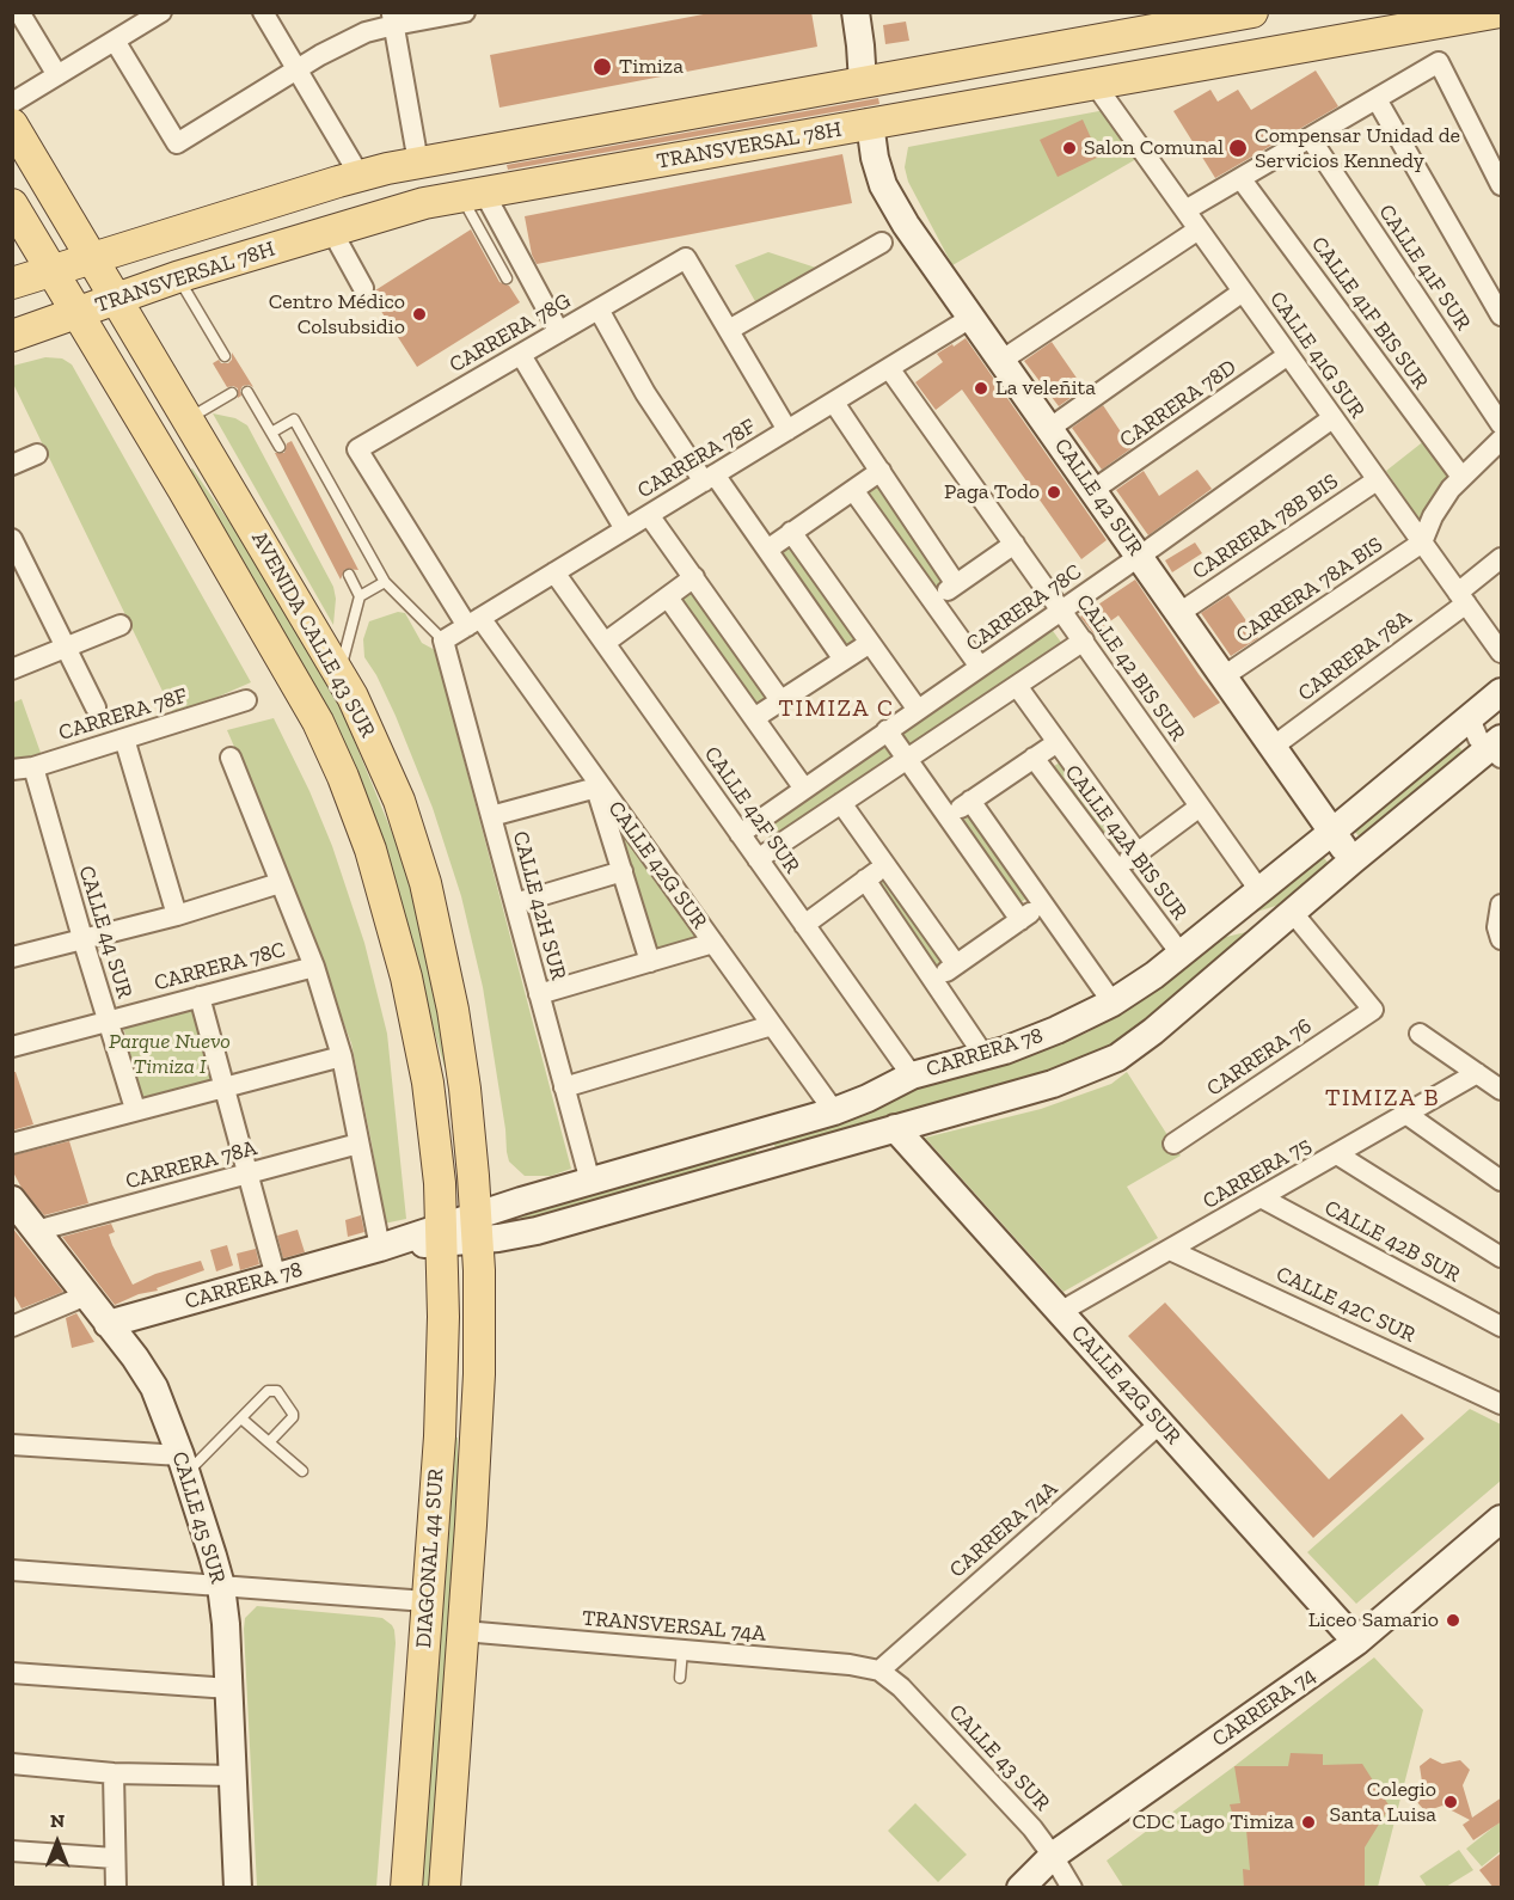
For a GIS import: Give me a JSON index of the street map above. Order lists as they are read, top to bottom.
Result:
{
  "streets": {
    "main road": ["TRANSVERSAL 78H", "AVENIDA CALLE 43 SUR", "DIAGONAL 44 SUR"],
    "street": [
      "CALLE 41F SUR",
      "CALLE 41F BIS SUR",
      "CARRERA 78G",
      "CALLE 41G SUR",
      "CARRERA 78D",
      "CARRERA 78F",
      "CALLE 42 SUR",
      "CARRERA 78B BIS",
      "CARRERA 78A BIS",
      "CARRERA 78C",
      "CARRERA 78A",
      "CALLE 42 BIS SUR",
      "CALLE 42F SUR",
      "CALLE 42A BIS SUR",
      "CALLE 42G SUR",
      "CALLE 42H SUR",
      "CALLE 44 SUR",
      "CARRERA 78",
      "CARRERA 76",
      "CARRERA 75",
      "CALLE 42B SUR",
      "CALLE 42C SUR",
      "CALLE 45 SUR",
      "CARRERA 74A",
      "TRANSVERSAL 74A",
      "CARRERA 74",
      "CALLE 43 SUR"
    ]
  },
  "crossings": [
    ["TRANSVERSAL 78H", "CALLE 41G SUR"],
    ["TRANSVERSAL 78H", "CALLE 42 SUR"],
    ["TRANSVERSAL 78H", "AVENIDA CALLE 43 SUR"],
    ["CARRERA 78G", "CALLE 42G SUR"],
    ["CALLE 41G SUR", "CARRERA 78D"],
    ["CALLE 41G SUR", "CARRERA 78B BIS"],
    ["CALLE 41G SUR", "CARRERA 78A BIS"],
    ["CALLE 41G SUR", "CARRERA 78C"],
    ["CALLE 41G SUR", "CARRERA 78A"],
    ["CARRERA 78D", "CALLE 42 SUR"],
    ["CARRERA 78F", "CALLE 42 SUR"],
    ["CARRERA 78F", "CALLE 42 BIS SUR"],
    ["CARRERA 78F", "CALLE 42F SUR"],
    ["CARRERA 78F", "CALLE 42G SUR"],
    ["CARRERA 78F", "CALLE 42H SUR"],
    ["CARRERA 78F", "CALLE 44 SUR"],
    ["CALLE 42 SUR", "CARRERA 78B BIS"],
    ["CALLE 42 SUR", "CARRERA 78A BIS"],
    ["CALLE 42 SUR", "CARRERA 78C"],
    ["CALLE 42 SUR", "CARRERA 78A"],
    ["CALLE 42 SUR", "CARRERA 78"],
    ["CARRERA 78C", "CALLE 42 BIS SUR"],
    ["CARRERA 78C", "CALLE 42F SUR"],
    ["CARRERA 78C", "CALLE 44 SUR"],
    ["AVENIDA CALLE 43 SUR", "CARRERA 78"],
    ["AVENIDA CALLE 43 SUR", "DIAGONAL 44 SUR"],
    ["CARRERA 78A", "CALLE 45 SUR"],
    ["CALLE 42 BIS SUR", "CARRERA 78"],
    ["CALLE 42F SUR", "CARRERA 78"],
    ["CALLE 42A BIS SUR", "CARRERA 78"],
    ["CALLE 42G SUR", "CARRERA 78"],
    ["CALLE 42G SUR", "CARRERA 75"],
    ["CALLE 42G SUR", "CARRERA 74A"],
    ["CALLE 42G SUR", "CARRERA 74"],
    ["CALLE 42H SUR", "CARRERA 78"],
    ["CARRERA 78", "CARRERA 76"],
    ["CARRERA 78", "CALLE 45 SUR"],
    ["CARRERA 78", "DIAGONAL 44 SUR"],
    ["CARRERA 75", "CALLE 42B SUR"],
    ["CARRERA 75", "CALLE 42C SUR"],
    ["CARRERA 74A", "TRANSVERSAL 74A"],
    ["CARRERA 74A", "CALLE 43 SUR"],
    ["DIAGONAL 44 SUR", "TRANSVERSAL 74A"],
    ["TRANSVERSAL 74A", "CALLE 43 SUR"],
    ["CARRERA 74", "CALLE 43 SUR"]
  ],
  "districts": ["TIMIZA C", "TIMIZA B"],
  "parks": ["Parque Nuevo Timiza I"],
  "places": [
    "Timiza",
    "Salon Comunal",
    "Compensar Unidad de Servicios Kennedy",
    "Centro Médico Colsubsidio",
    "La veleñita",
    "Paga Todo",
    "Liceo Samario",
    "Colegio Santa Luisa",
    "CDC Lago Timiza"
  ],
  "north": "top"
}
